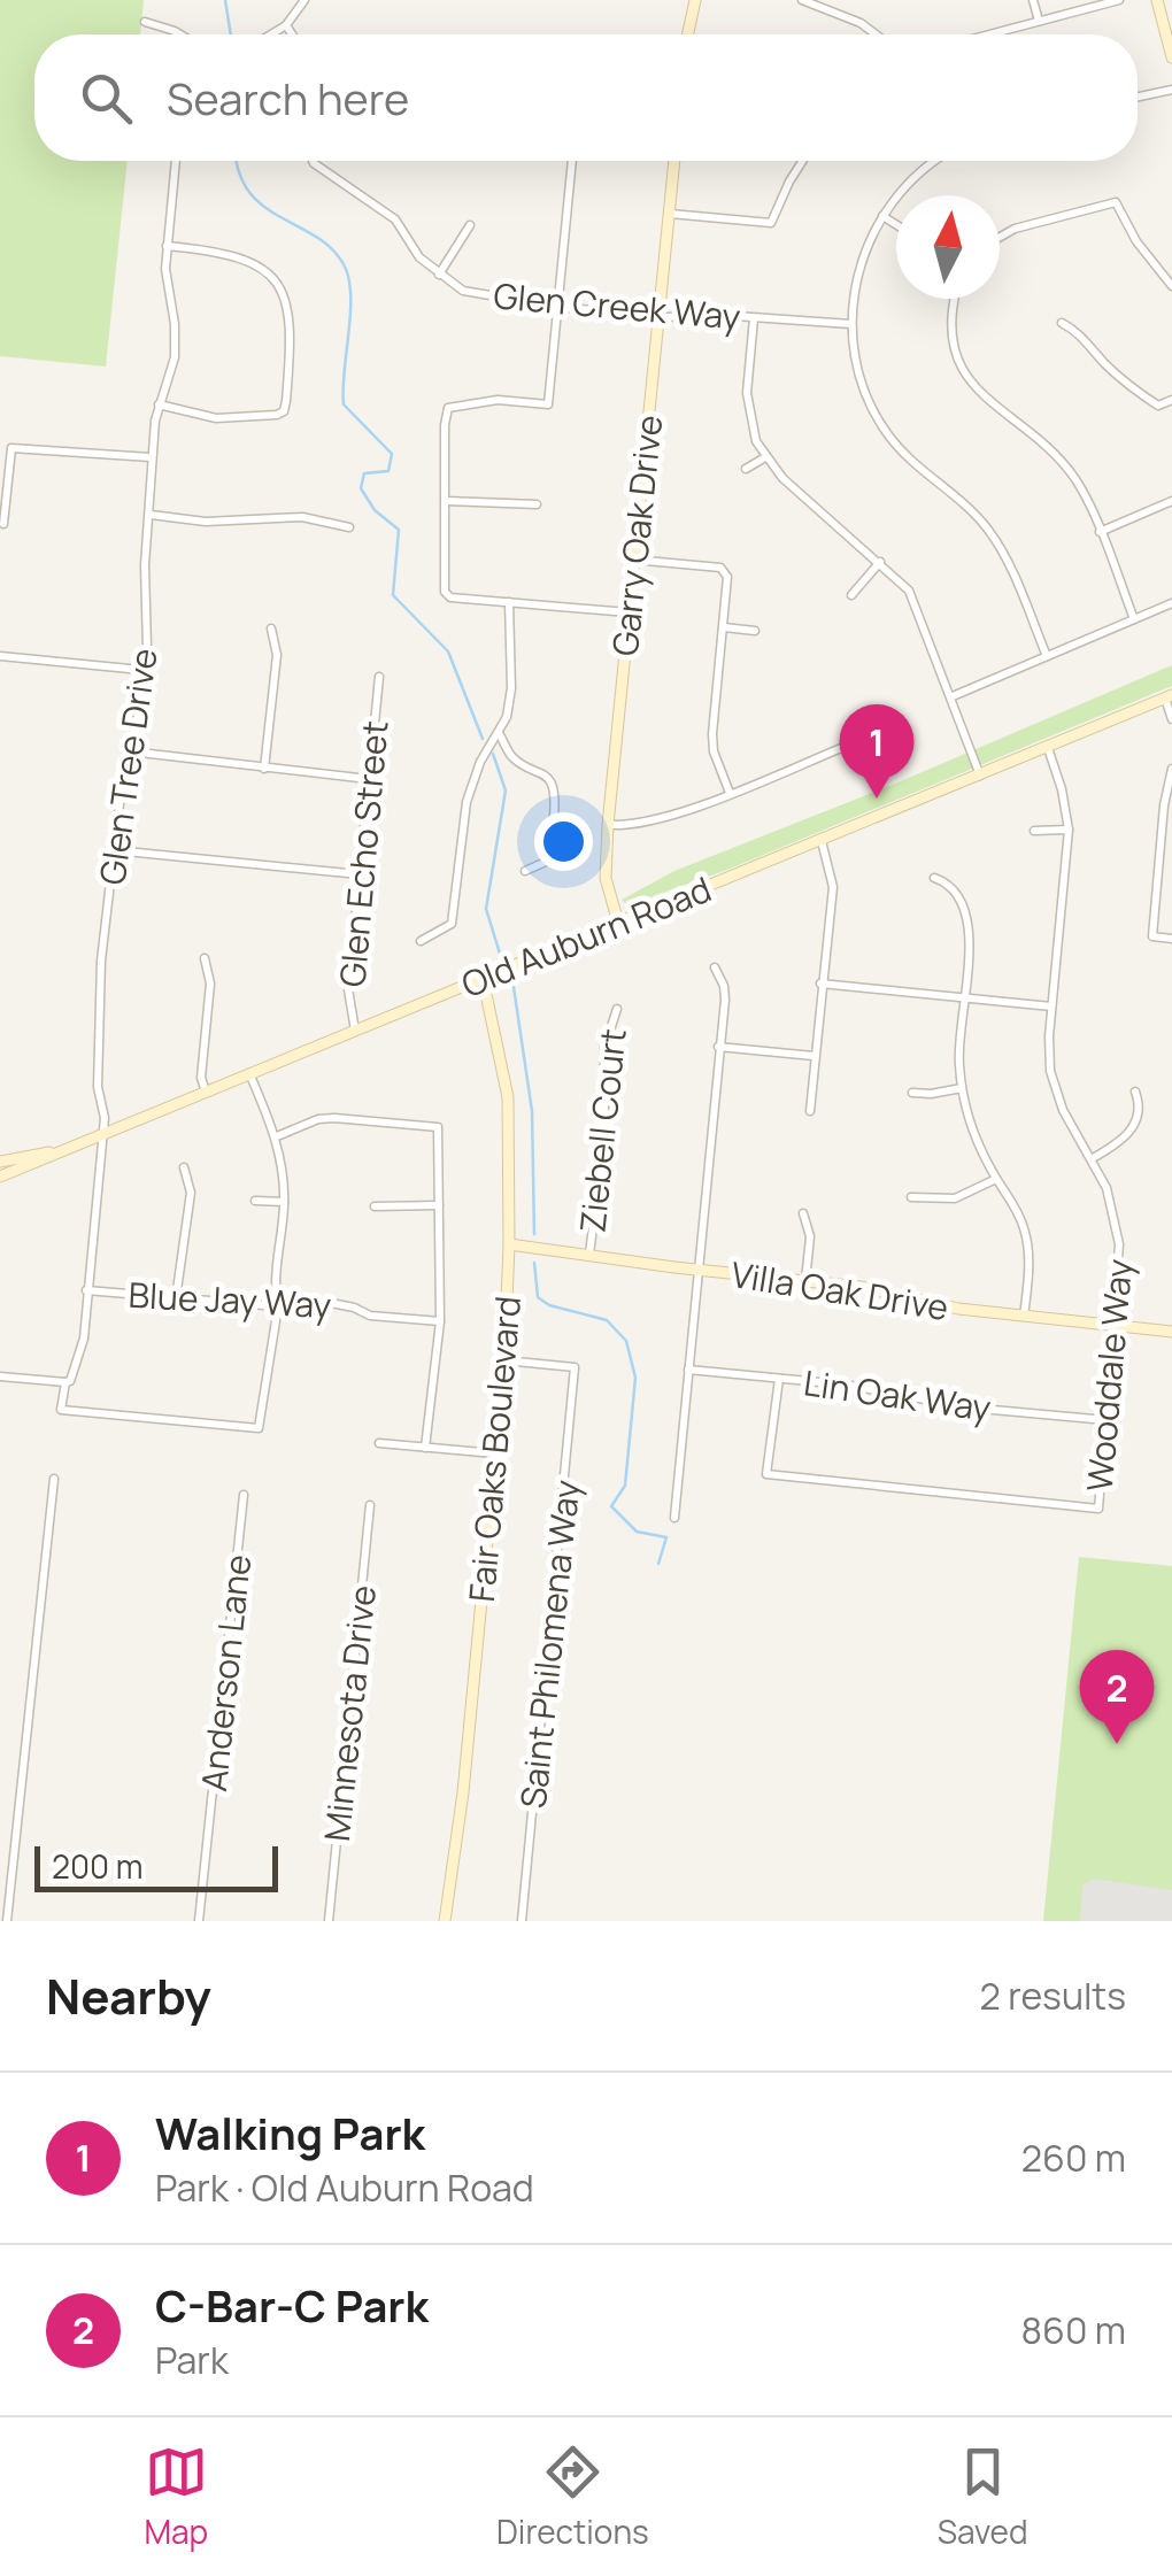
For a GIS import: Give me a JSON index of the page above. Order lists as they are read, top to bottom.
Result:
{
  "streets": {
    "main road": [
      "Garry Oak Drive",
      "Old Auburn Road",
      "Villa Oak Drive",
      "Fair Oaks Boulevard"
    ],
    "street": [
      "Glen Creek Way",
      "Glen Tree Drive",
      "Glen Echo Street",
      "Ziebell Court",
      "Blue Jay Way",
      "Wooddale Way",
      "Lin Oak Way",
      "Saint Philomena Way",
      "Anderson Lane",
      "Minnesota Drive"
    ]
  },
  "crossings": [
    ["Glen Creek Way", "Garry Oak Drive"],
    ["Garry Oak Drive", "Old Auburn Road"],
    ["Glen Tree Drive", "Old Auburn Road"],
    ["Glen Tree Drive", "Blue Jay Way"],
    ["Glen Echo Street", "Old Auburn Road"],
    ["Old Auburn Road", "Wooddale Way"],
    ["Old Auburn Road", "Fair Oaks Boulevard"],
    ["Ziebell Court", "Villa Oak Drive"],
    ["Villa Oak Drive", "Wooddale Way"],
    ["Villa Oak Drive", "Fair Oaks Boulevard"],
    ["Wooddale Way", "Lin Oak Way"],
    ["Fair Oaks Boulevard", "Saint Philomena Way"]
  ],
  "scale_bar": "200 m",
  "north": "top",
  "page": {
    "search": "Search here",
    "pins": ["1", "2"],
    "scale": "200 m",
    "heading": ["Nearby", "2 results"],
    "list": [
      {
        "mark": "1",
        "name": "Walking Park",
        "note": "Park · Old Auburn Road",
        "value": "260 m"
      },
      {
        "mark": "2",
        "name": "C-Bar-C Park",
        "note": "Park",
        "value": "860 m"
      }
    ],
    "nav": ["Map", "Directions", "Saved"]
  }
}
